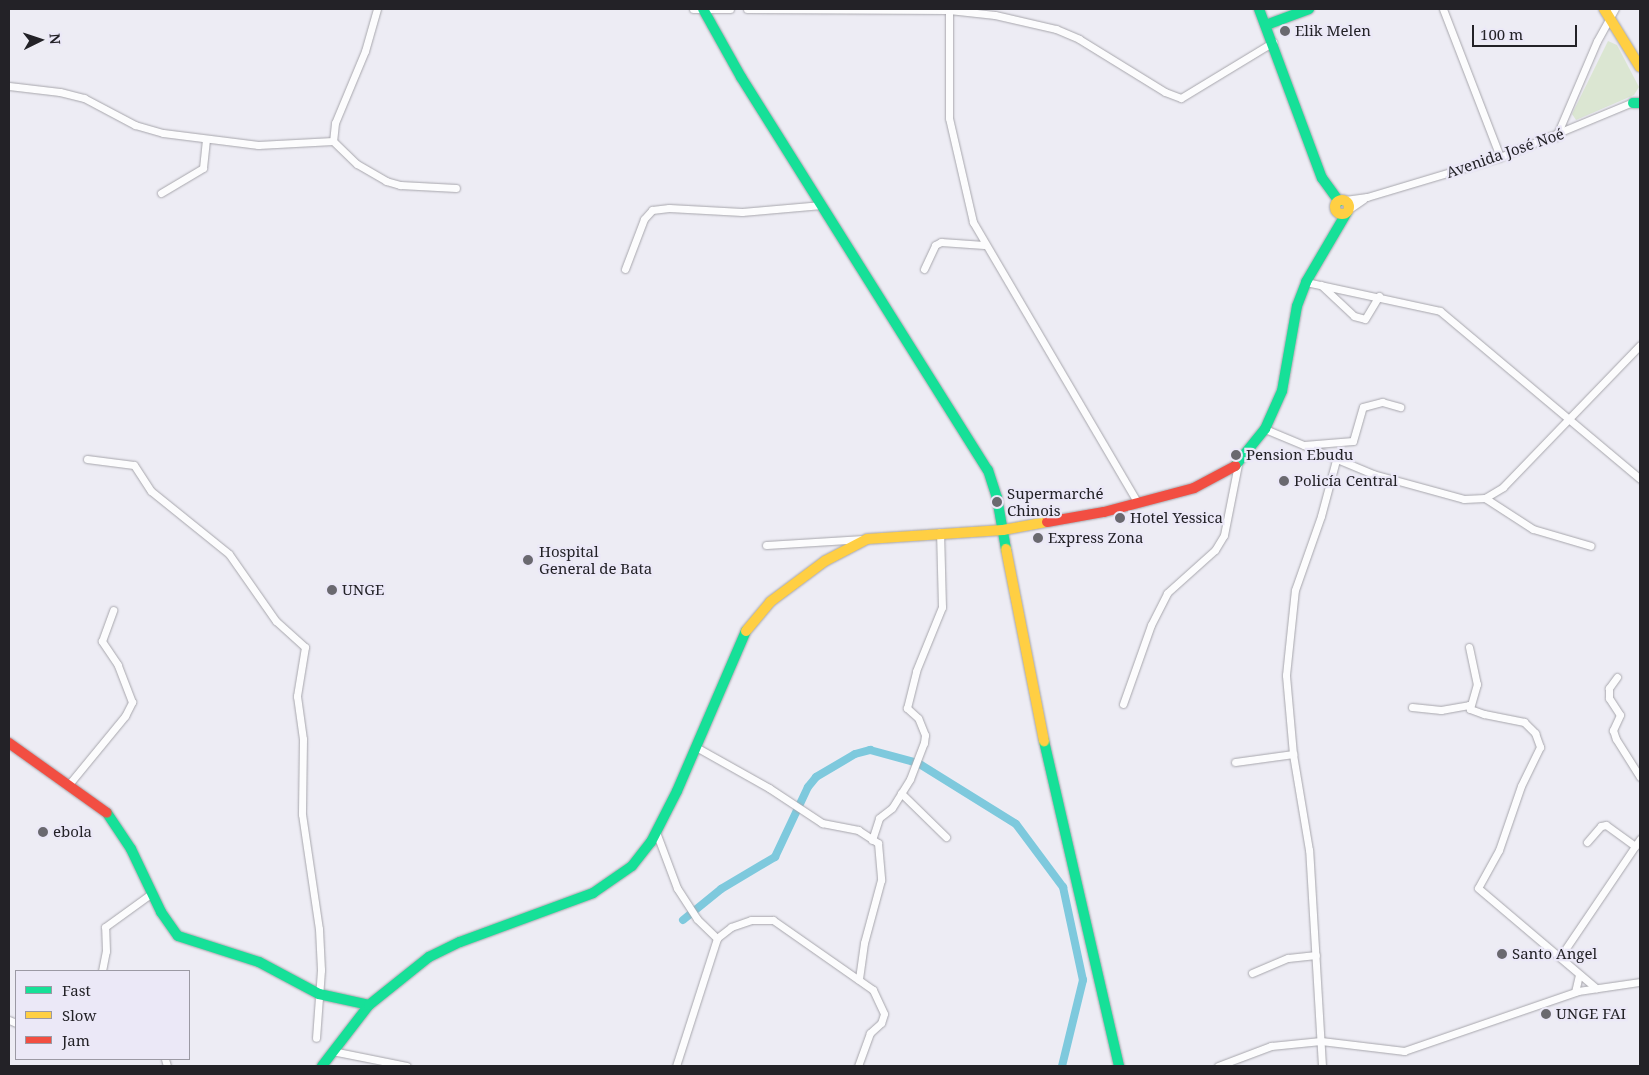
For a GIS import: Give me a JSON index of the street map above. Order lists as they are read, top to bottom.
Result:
{
  "streets": {
    "street": ["Avenida José Noé"]
  },
  "places": [
    "Elik Melen",
    "Pension Ebudu",
    "Policía Central",
    "Supermarché Chinois",
    "Hotel Yessica",
    "Express Zona",
    "Hospital General de Bata",
    "UNGE",
    "ebola",
    "Santo Angel",
    "UNGE FAI"
  ],
  "legend": ["Fast", "Slow", "Jam"],
  "scale_bar": "100 m",
  "north": "right"
}
